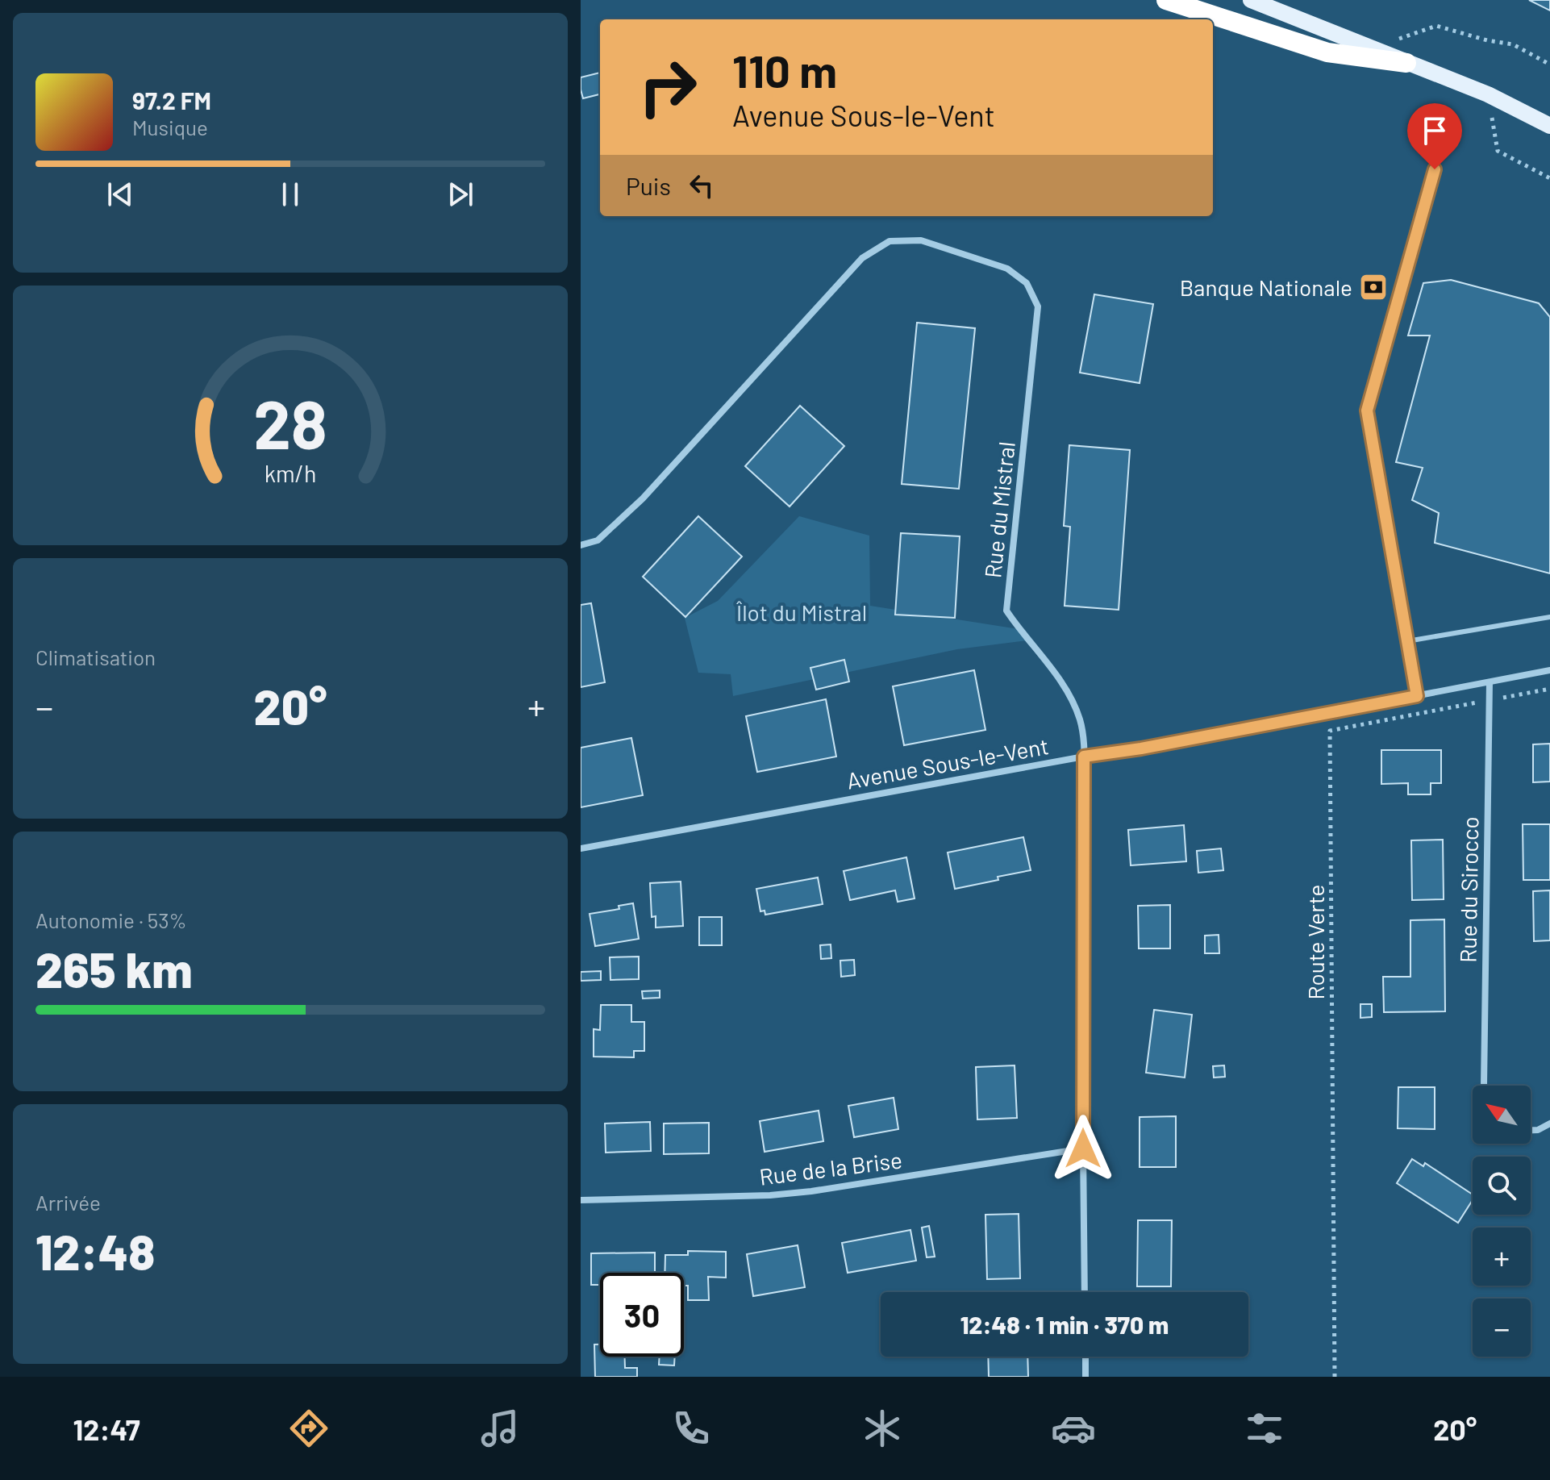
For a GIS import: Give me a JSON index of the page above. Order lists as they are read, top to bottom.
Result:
{
  "streets": {
    "street": [
      "Rue du Mistral",
      "Avenue Sous-le-Vent",
      "Rue du Sirocco",
      "Rue de la Brise"
    ],
    "path": ["Route Verte"]
  },
  "crossings": [
    ["Rue du Mistral", "Avenue Sous-le-Vent"],
    ["Rue du Mistral", "Rue de la Brise"],
    ["Avenue Sous-le-Vent", "Rue du Sirocco"],
    ["Rue du Sirocco", "Route Verte"]
  ],
  "parks": ["Îlot du Mistral"],
  "places": {
    "bank": ["Banque Nationale"]
  },
  "north": "top left",
  "page": {
    "turn": ["110 m", "Avenue Sous-le-Vent"],
    "song": ["97.2 FM", "Musique"],
    "then": "Puis",
    "tile": [
      "Climatisation",
      ["Autonomie · 53%", "265 km"],
      ["Arrivée", "12:48"]
    ],
    "heat": ["−", "20°", "+"],
    "map_buttons": ["+", "−"],
    "limit": "30",
    "trip": "12:48 · 1 min · 370 m",
    "tabs": ["12:47", "20°"],
    "gauge": ["28", "km/h"]
  }
}
